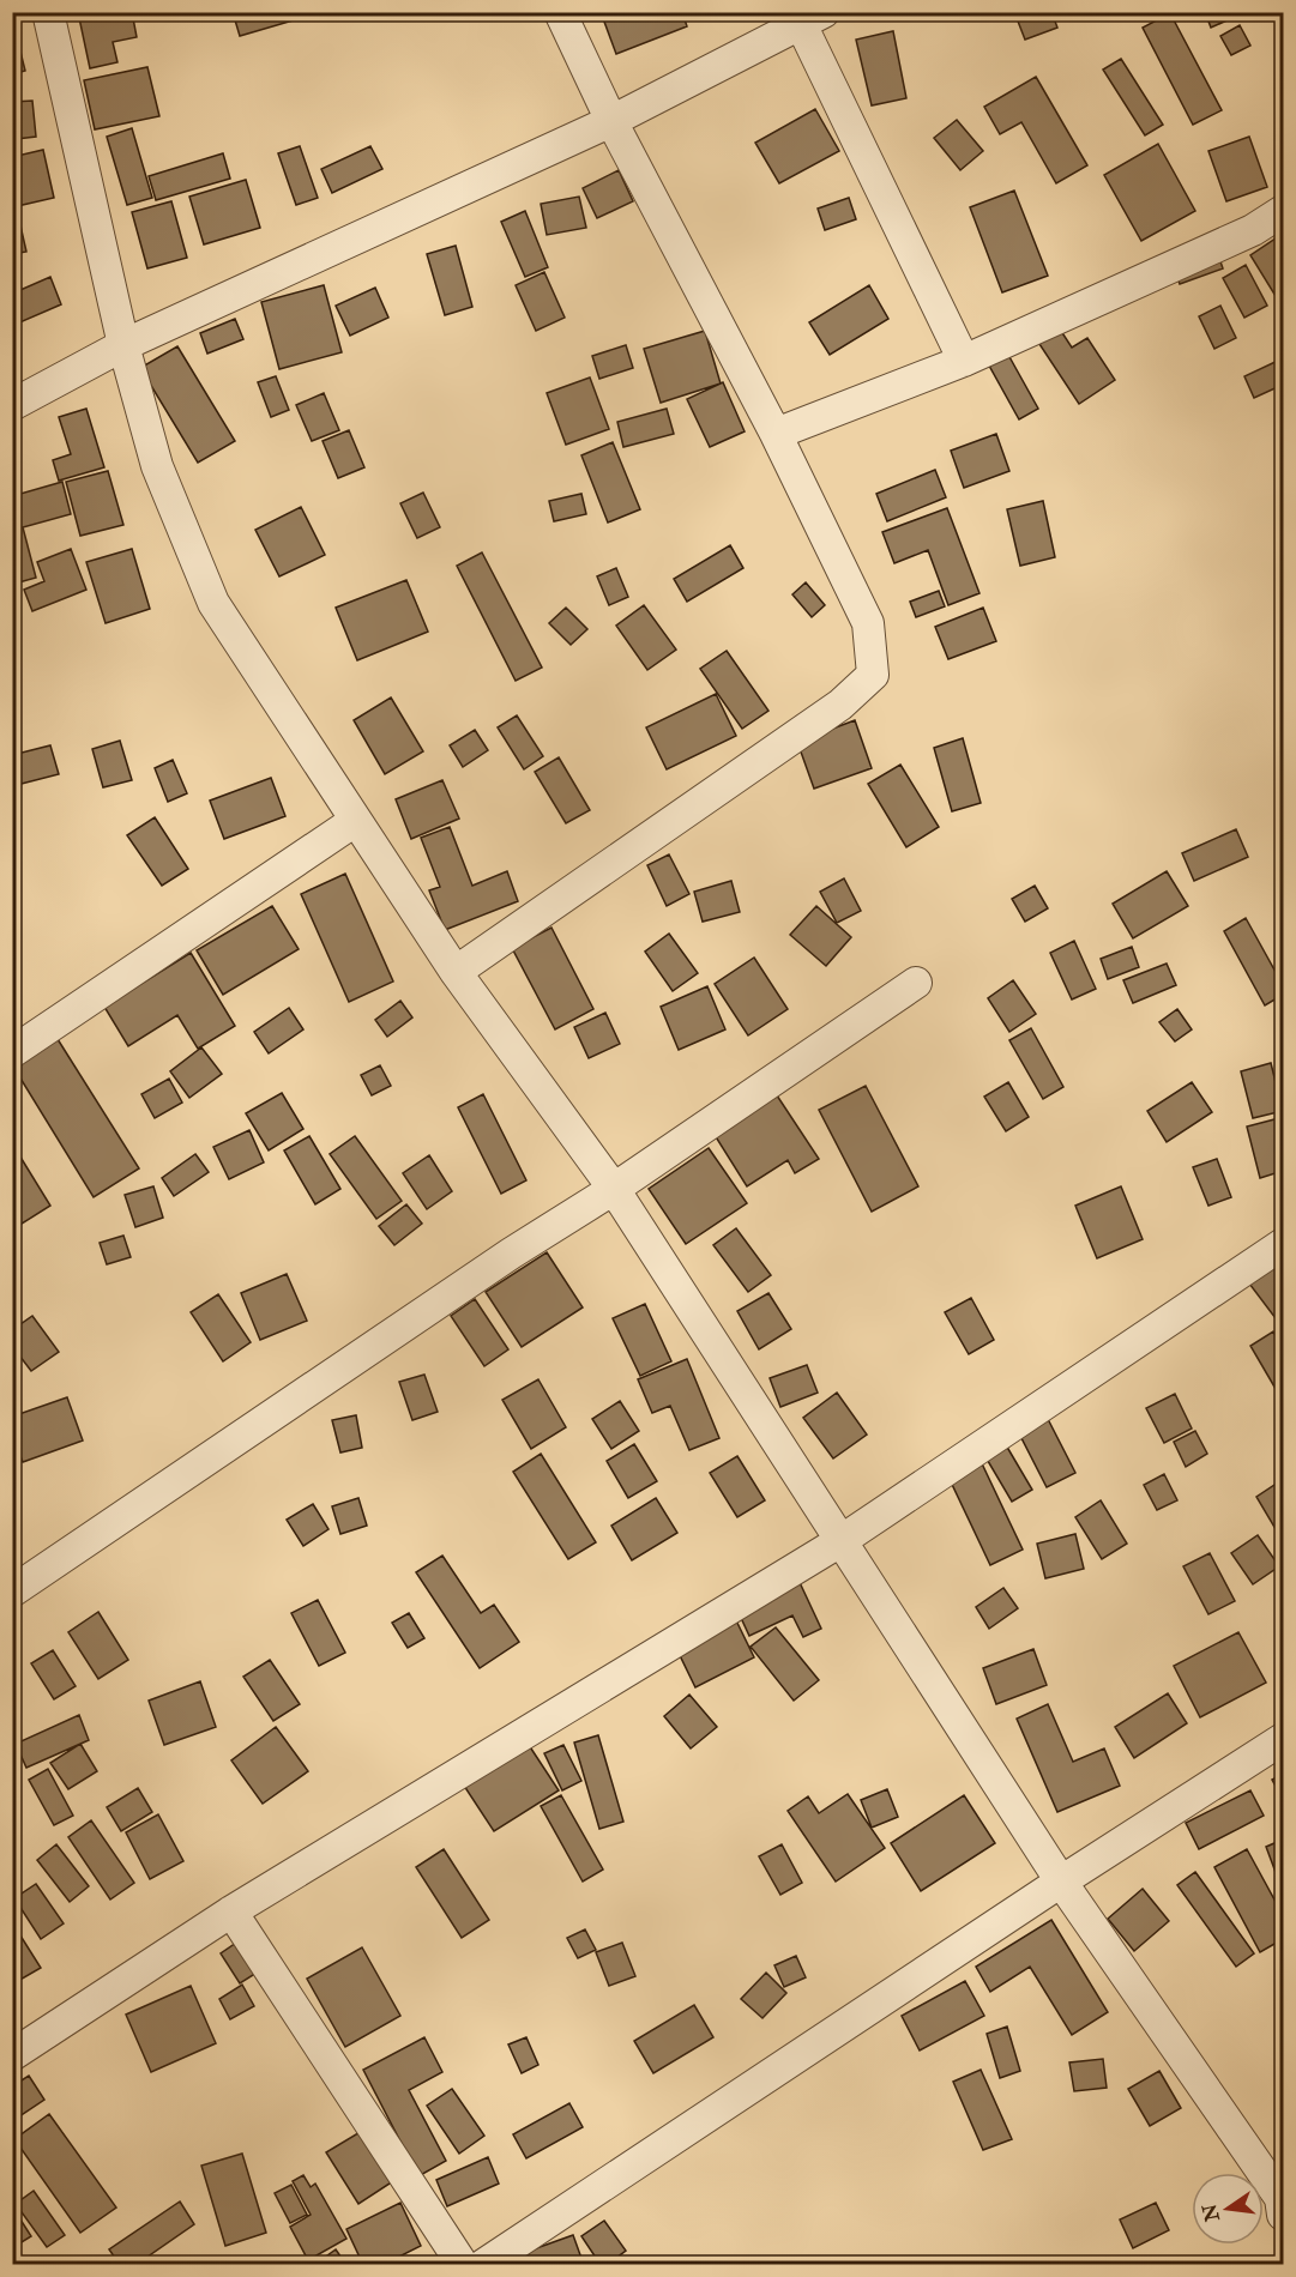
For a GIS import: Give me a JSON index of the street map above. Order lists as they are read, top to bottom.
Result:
{
  "north": "left"
}
